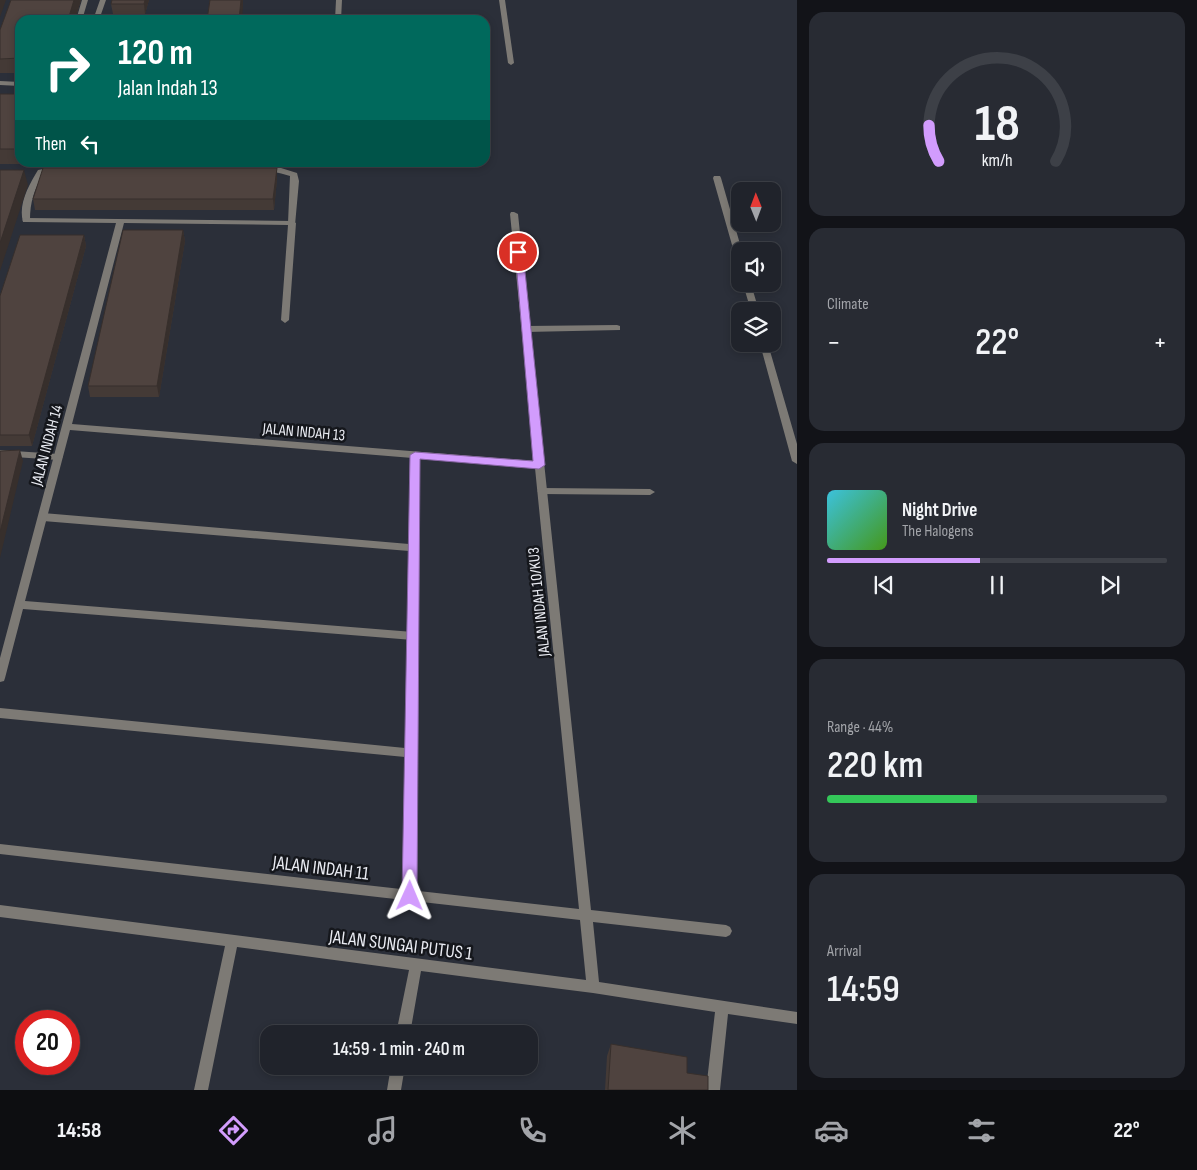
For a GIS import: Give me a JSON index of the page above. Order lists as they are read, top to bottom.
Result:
{
  "streets": {
    "street": [
      "JALAN INDAH 13",
      "JALAN INDAH 14",
      "JALAN INDAH 10/KU3",
      "JALAN INDAH 11",
      "JALAN SUNGAI PUTUS 1"
    ]
  },
  "crossings": [
    ["JALAN INDAH 13", "JALAN INDAH 14"],
    ["JALAN INDAH 13", "JALAN INDAH 10/KU3"],
    ["JALAN INDAH 10/KU3", "JALAN INDAH 11"],
    ["JALAN INDAH 10/KU3", "JALAN SUNGAI PUTUS 1"]
  ],
  "north": "top",
  "page": {
    "turn": ["120 m", "Jalan Indah 13"],
    "then": "Then",
    "tile": [
      "Climate",
      ["Range · 44%", "220 km"],
      ["Arrival", "14:59"]
    ],
    "heat": ["−", "22°", "+"],
    "song": ["Night Drive", "The Halogens"],
    "limit": "20",
    "trip": "14:59 · 1 min · 240 m",
    "tabs": ["14:58", "22°"],
    "gauge": ["18", "km/h"]
  }
}
